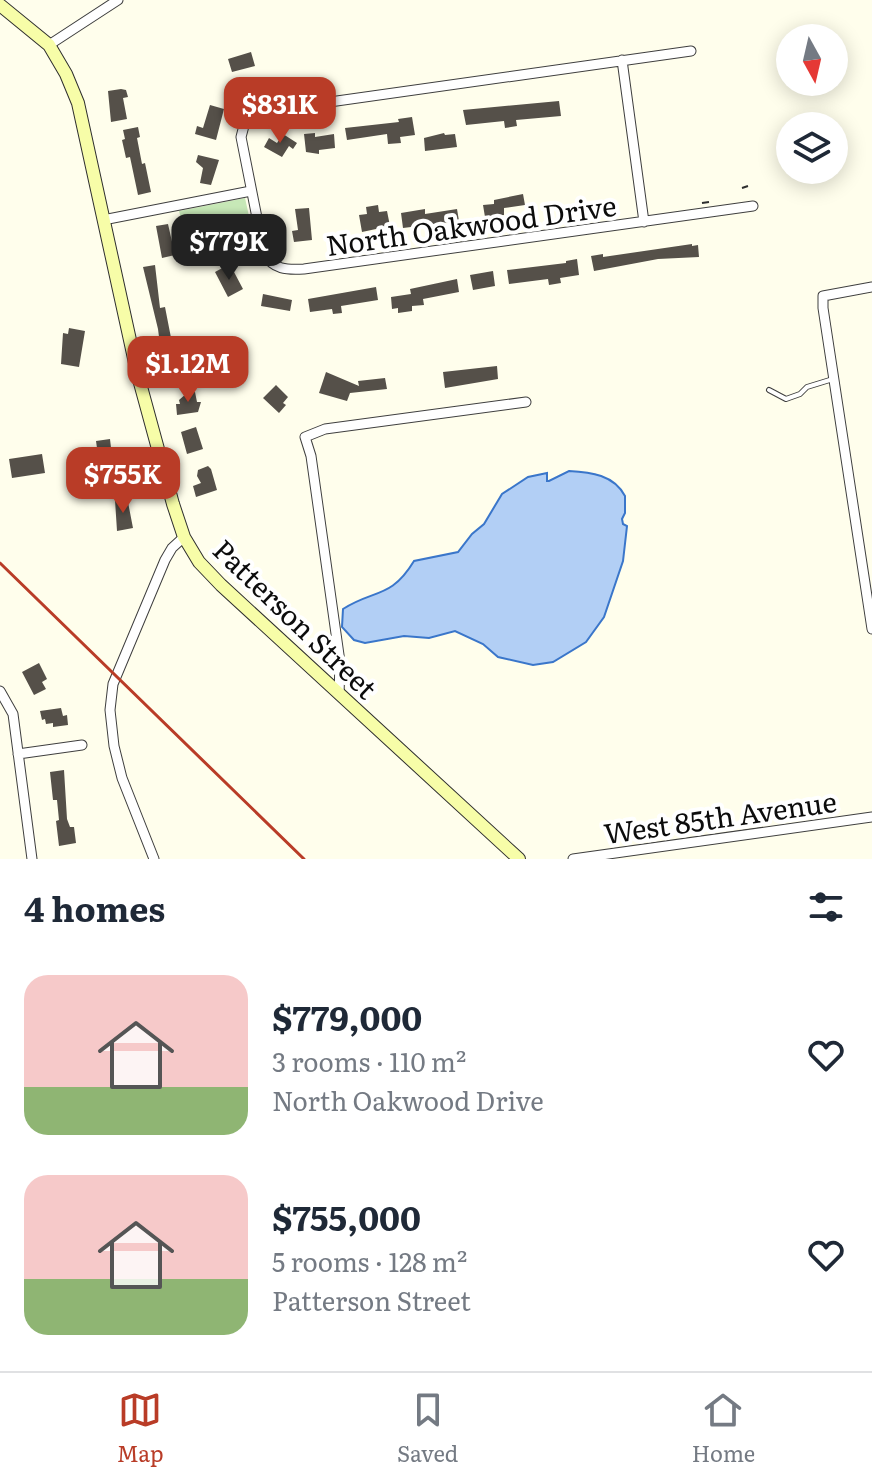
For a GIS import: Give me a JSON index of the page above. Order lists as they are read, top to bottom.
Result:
{
  "streets": {
    "street": ["North Oakwood Drive", "Patterson Street", "West 85th Avenue"]
  },
  "north": "bottom",
  "page": {
    "price": [
      "$831K",
      "$779K",
      "$1.12M",
      "$755K"
    ],
    "heading": "4 homes",
    "list": [
      {
        "name": "$779,000",
        "note": "3 rooms · 110 m² · North Oakwood Drive"
      },
      {
        "name": "$755,000",
        "note": "5 rooms · 128 m² · Patterson Street"
      }
    ],
    "tabs": ["Map", "Saved", "Home"]
  }
}
